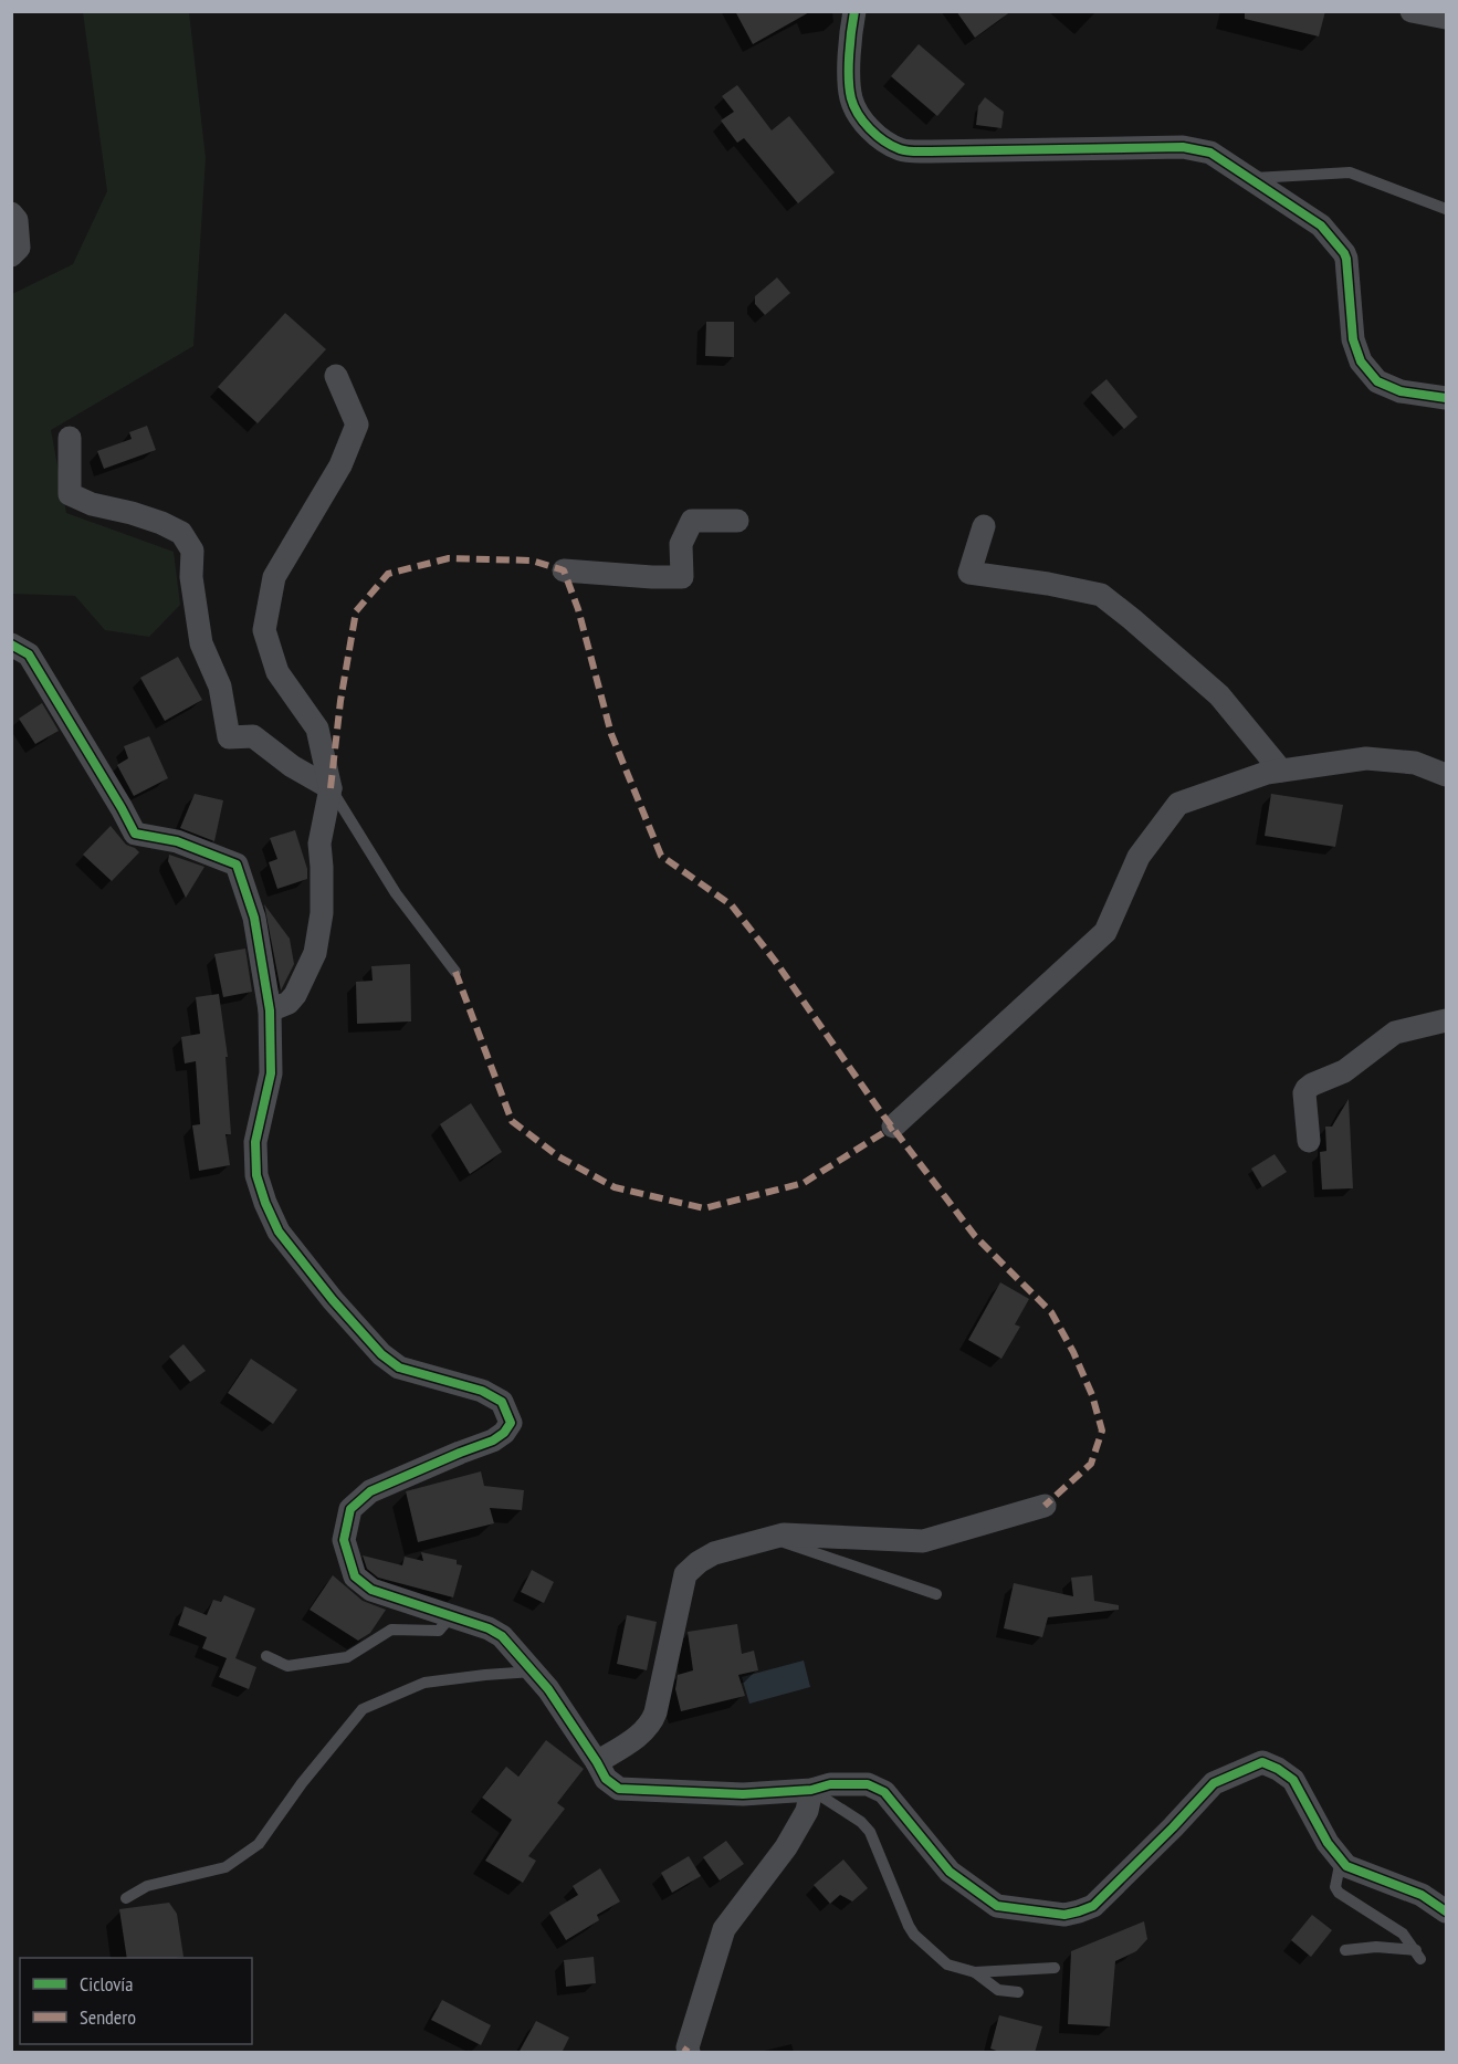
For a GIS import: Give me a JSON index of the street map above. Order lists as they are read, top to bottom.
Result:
{
  "legend": ["Ciclovía", "Sendero"]
}
